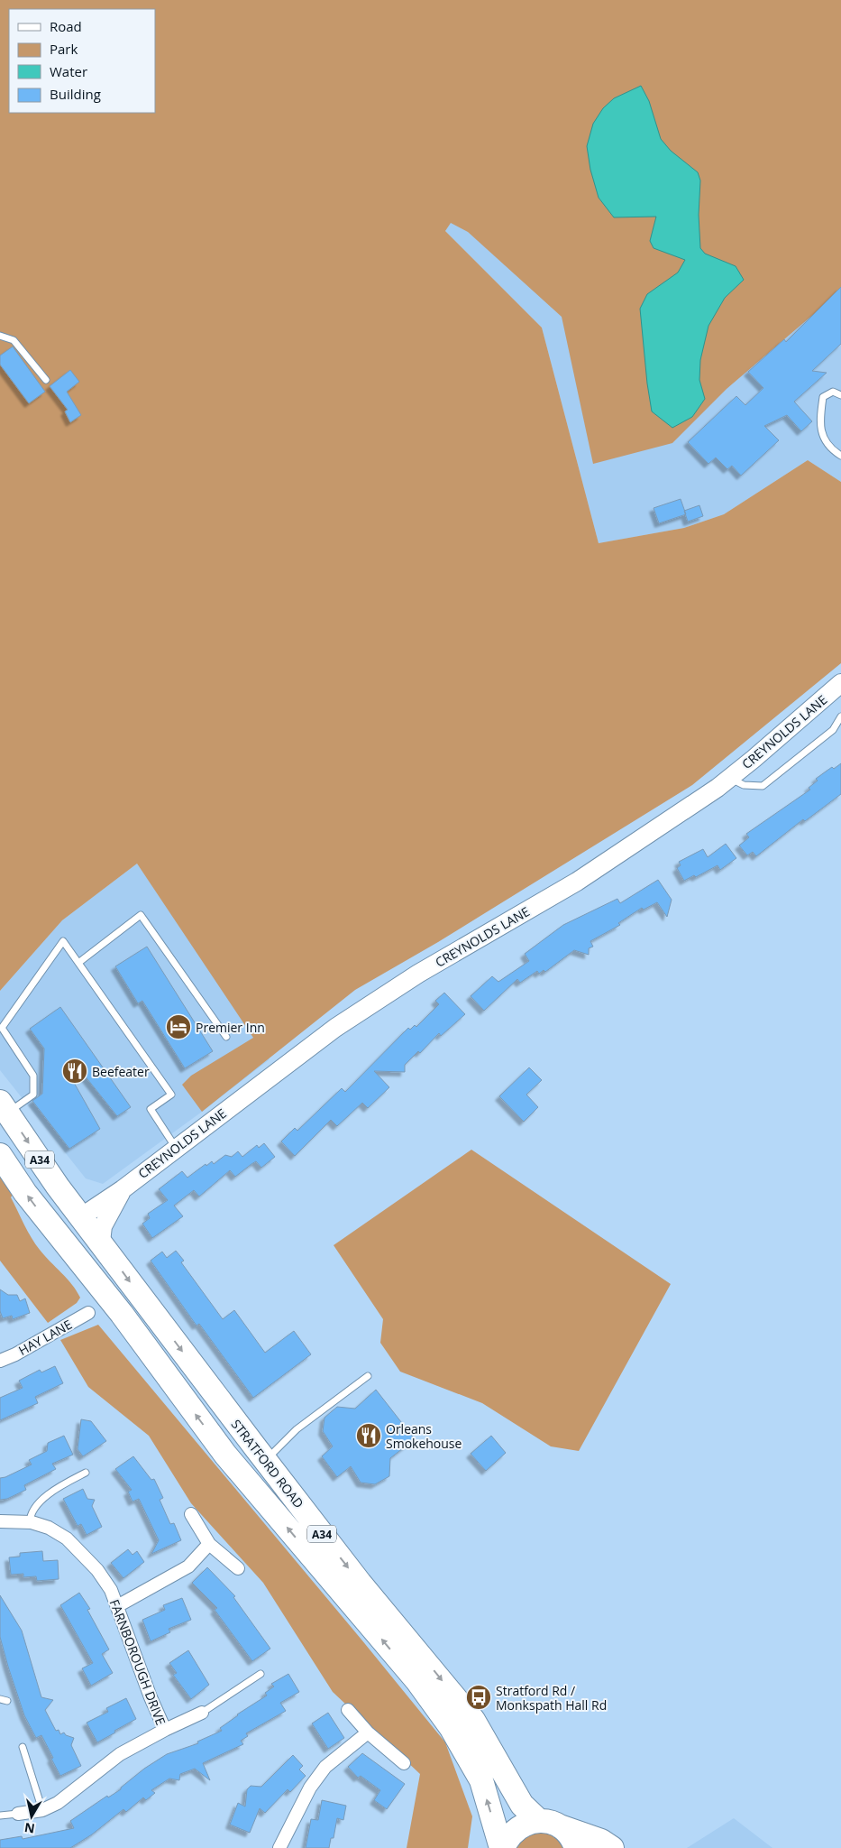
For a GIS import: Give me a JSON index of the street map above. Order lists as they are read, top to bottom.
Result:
{
  "streets": {
    "highway": ["A34", "STRATFORD ROAD"],
    "street": ["CREYNOLDS LANE", "HAY LANE", "FARNBOROUGH DRIVE"]
  },
  "crossings": [
    ["CREYNOLDS LANE", "STRATFORD ROAD"],
    ["A34", "STRATFORD ROAD"]
  ],
  "places": {
    "hotel": ["Premier Inn"],
    "restaurant": ["Beefeater", "Orleans Smokehouse"],
    "bus stop": ["Stratford Rd / Monkspath Hall Rd"]
  },
  "legend": [
    "Road",
    "Park",
    "Water",
    "Building"
  ],
  "north": "bottom"
}
